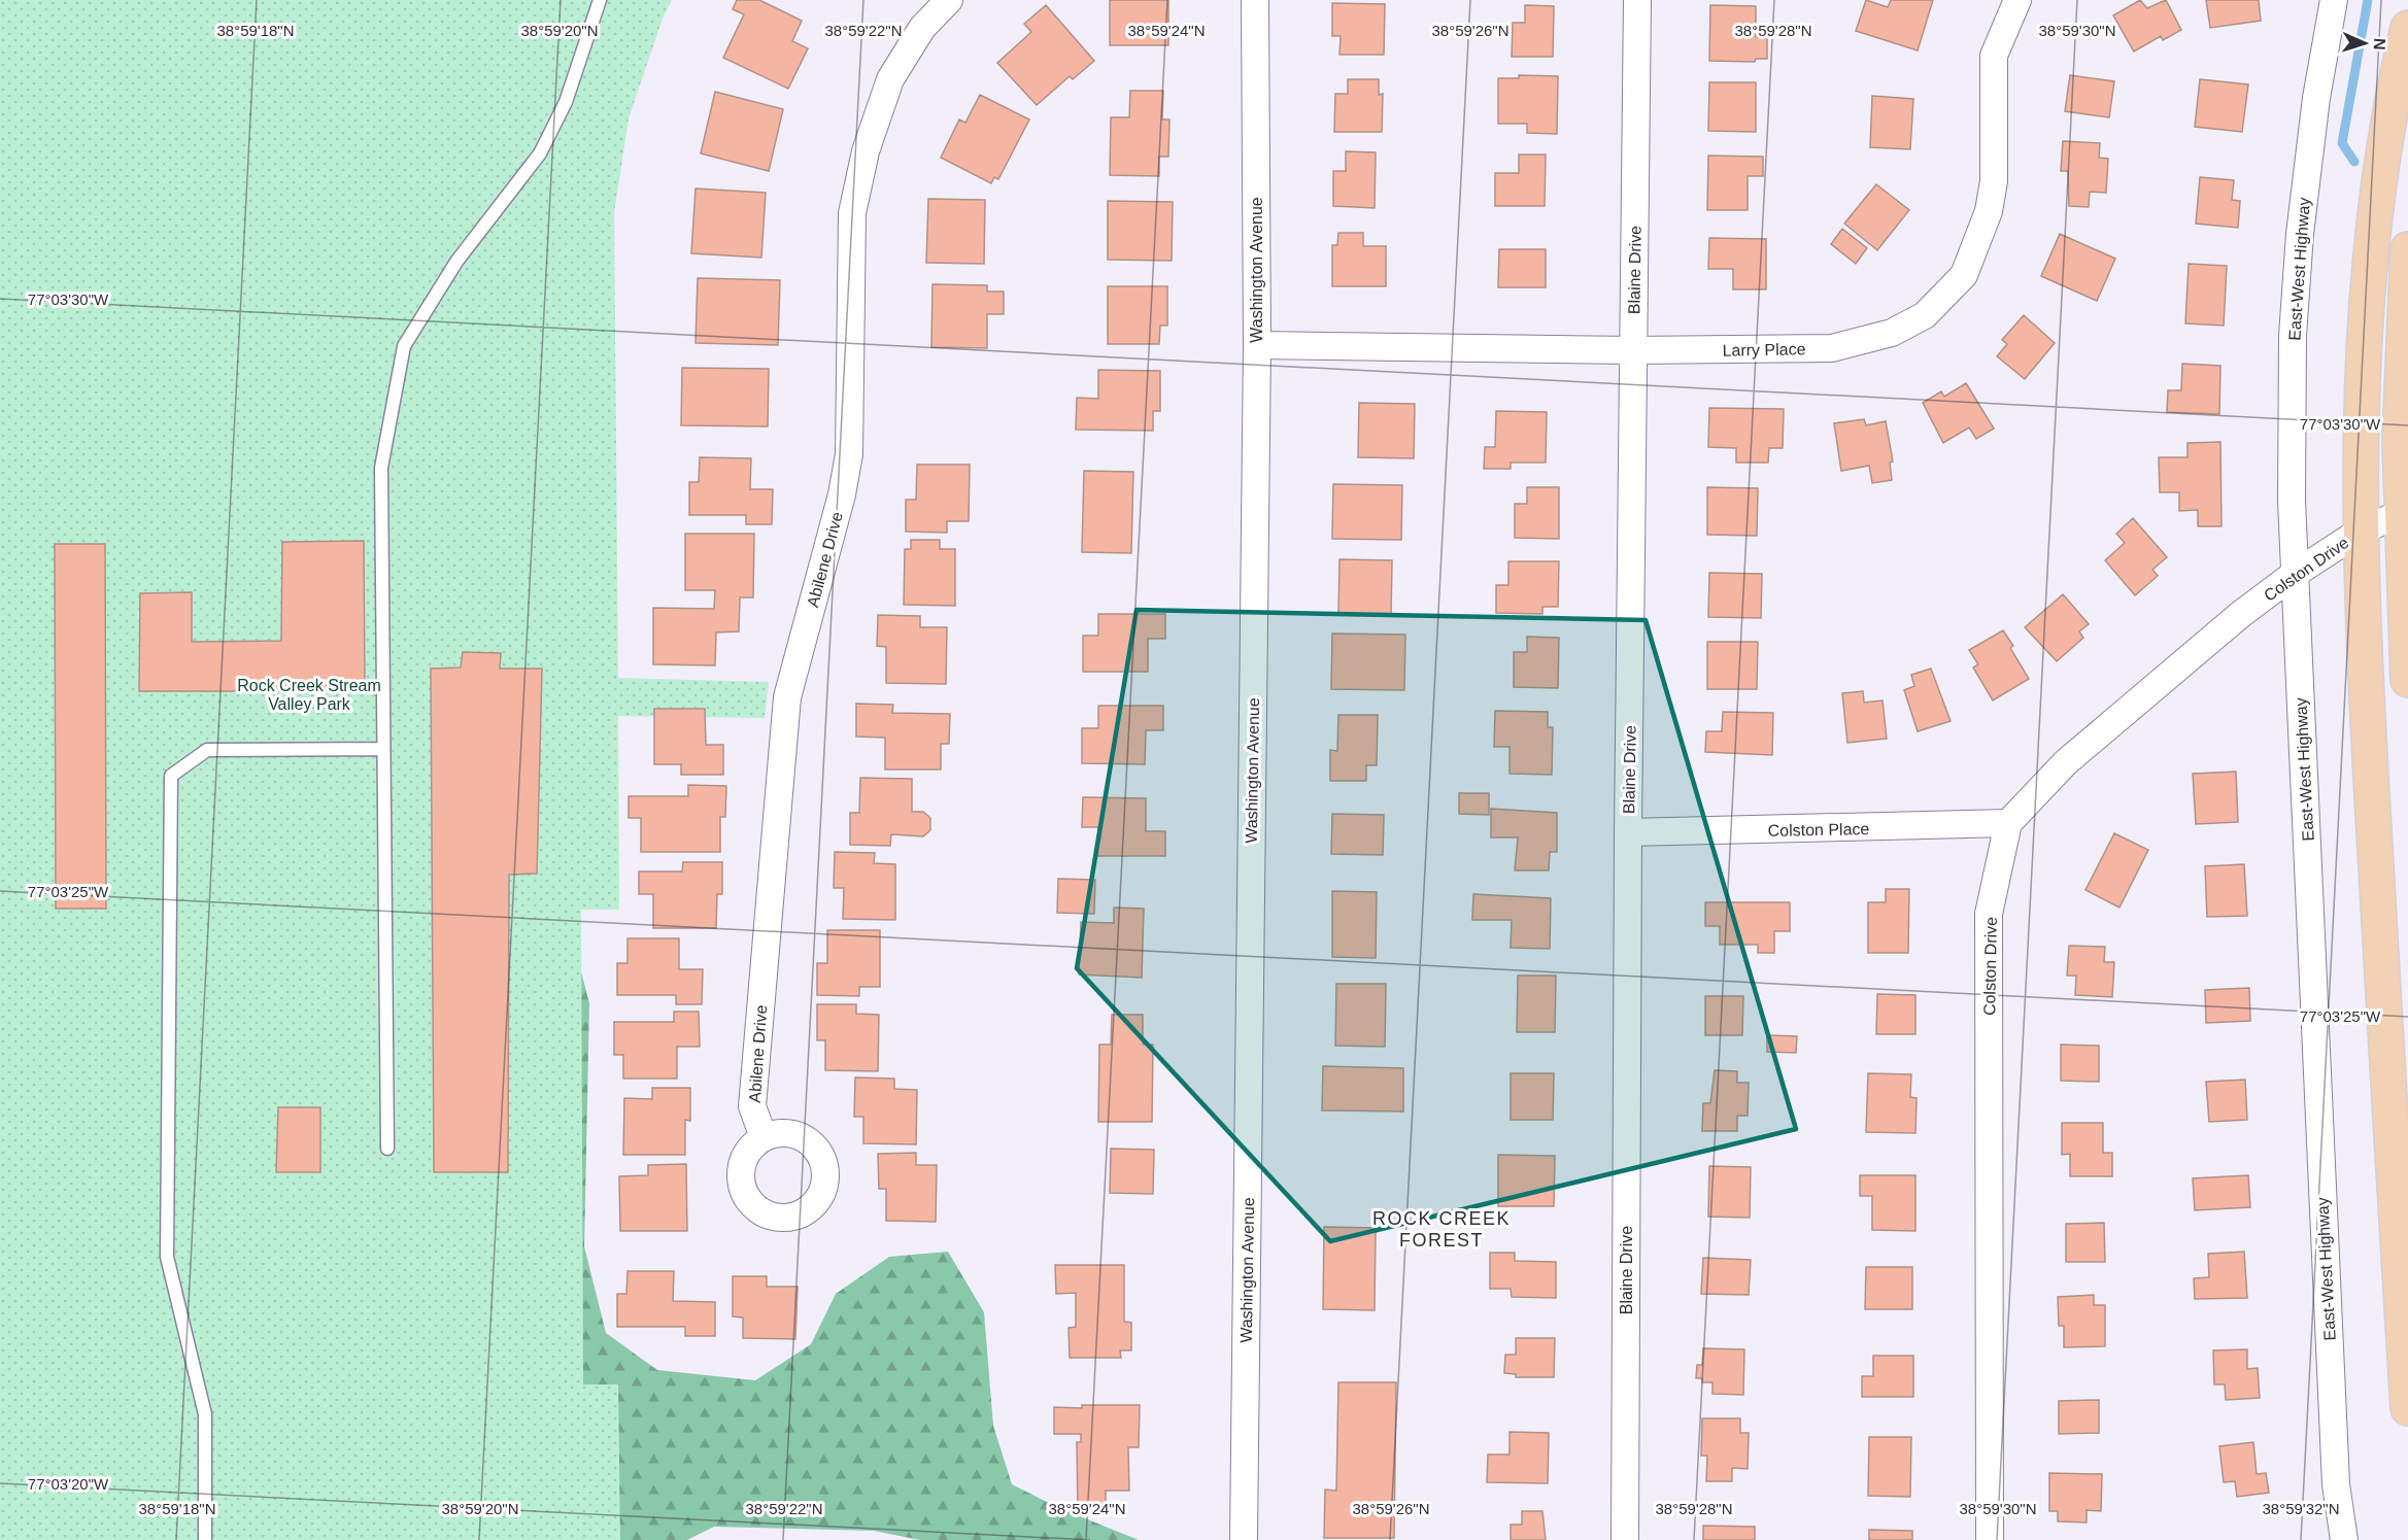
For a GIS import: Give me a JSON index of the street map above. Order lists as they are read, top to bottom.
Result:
{
  "streets": {
    "street": [
      "East-West Highway",
      "Washington Avenue",
      "Blaine Drive",
      "Larry Place",
      "Abilene Drive",
      "Colston Drive",
      "Colston Place"
    ]
  },
  "crossings": [
    ["East-West Highway", "Colston Drive"],
    ["Washington Avenue", "Larry Place"],
    ["Blaine Drive", "Larry Place"],
    ["Blaine Drive", "Colston Place"],
    ["Colston Drive", "Colston Place"]
  ],
  "districts": ["ROCK CREEK FOREST"],
  "parks": ["Rock Creek Stream Valley Park"],
  "north": "right",
  "coordinates": [
    "38°59'18\"N",
    "38°59'20\"N",
    "38°59'22\"N",
    "38°59'24\"N",
    "38°59'26\"N",
    "38°59'28\"N",
    "38°59'30\"N",
    "77°03'30\"W",
    "77°03'25\"W",
    "77°03'20\"W",
    "38°59'32\"N"
  ]
}
